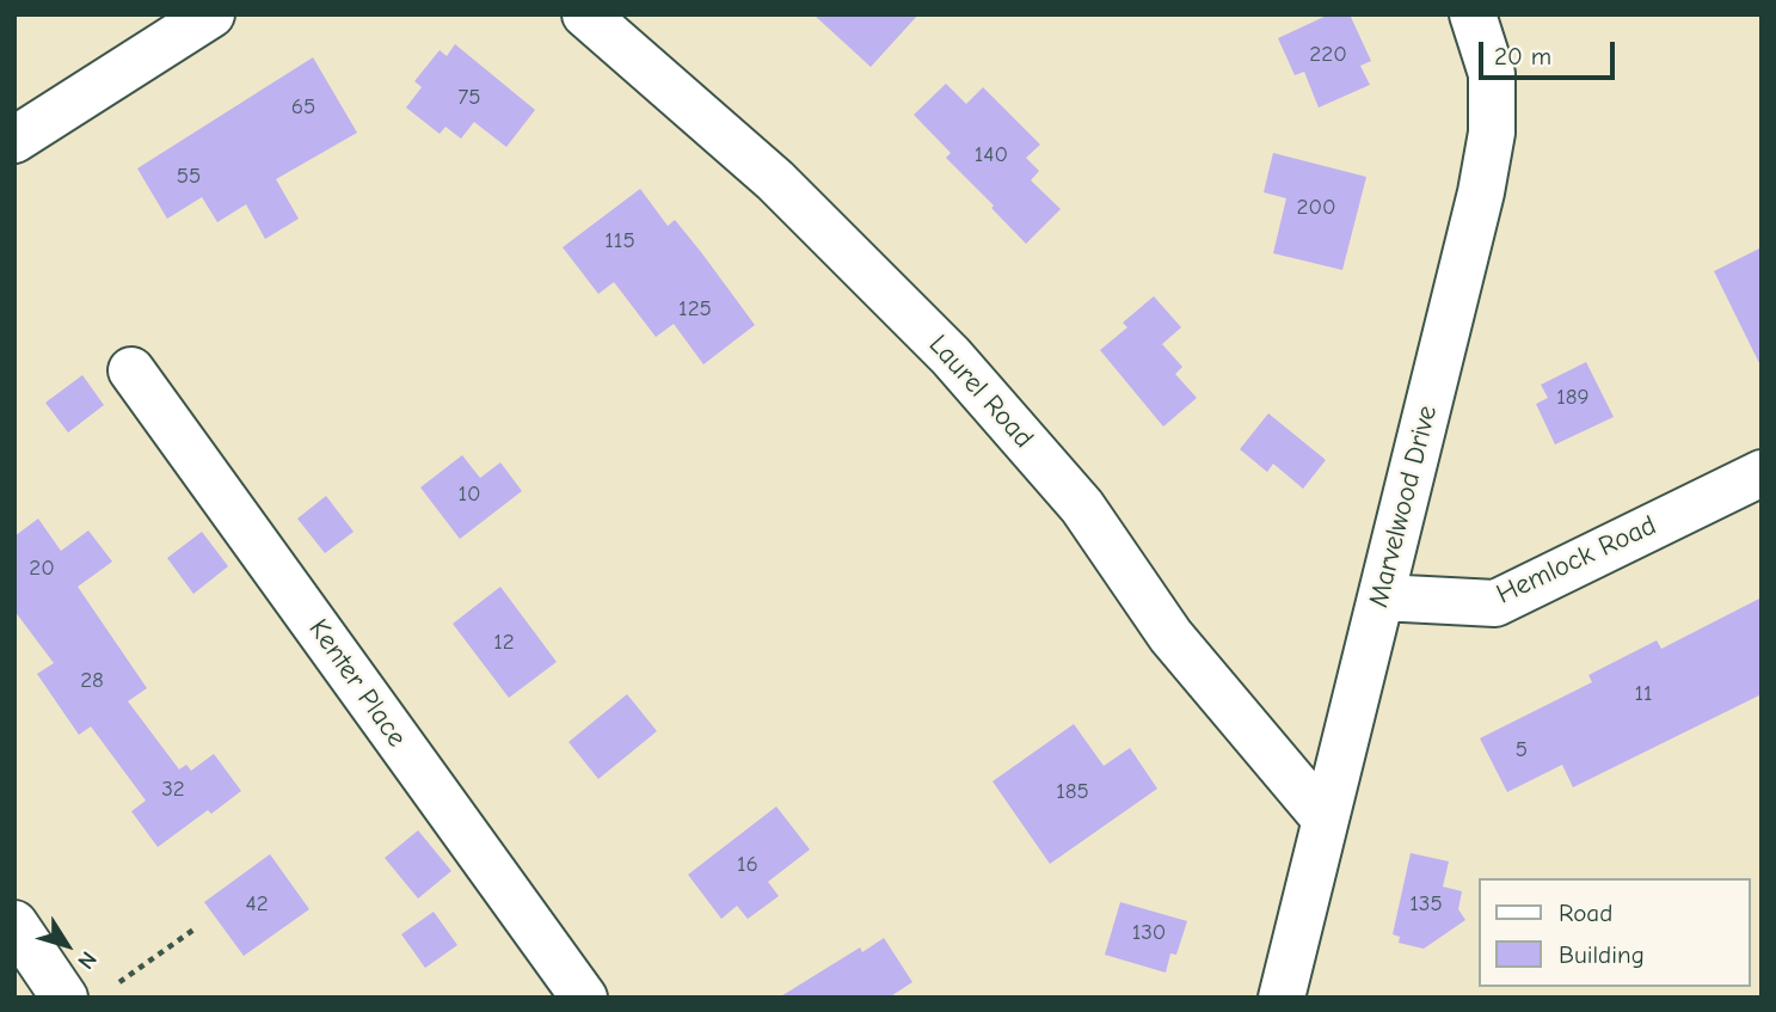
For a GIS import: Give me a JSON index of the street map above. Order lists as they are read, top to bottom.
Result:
{
  "streets": {
    "street": [
      "Laurel Road",
      "Marvelwood Drive",
      "Hemlock Road",
      "Kenter Place"
    ]
  },
  "crossings": [
    ["Laurel Road", "Marvelwood Drive"],
    ["Marvelwood Drive", "Hemlock Road"]
  ],
  "house_numbers": [
    "220",
    "75",
    "65",
    "140",
    "55",
    "200",
    "115",
    "125",
    "189",
    "10",
    "20",
    "12",
    "28",
    "11",
    "5",
    "32",
    "185",
    "16",
    "42",
    "135",
    "130"
  ],
  "legend": ["Road", "Building"],
  "scale_bar": "20 m",
  "north": "bottom right"
}
